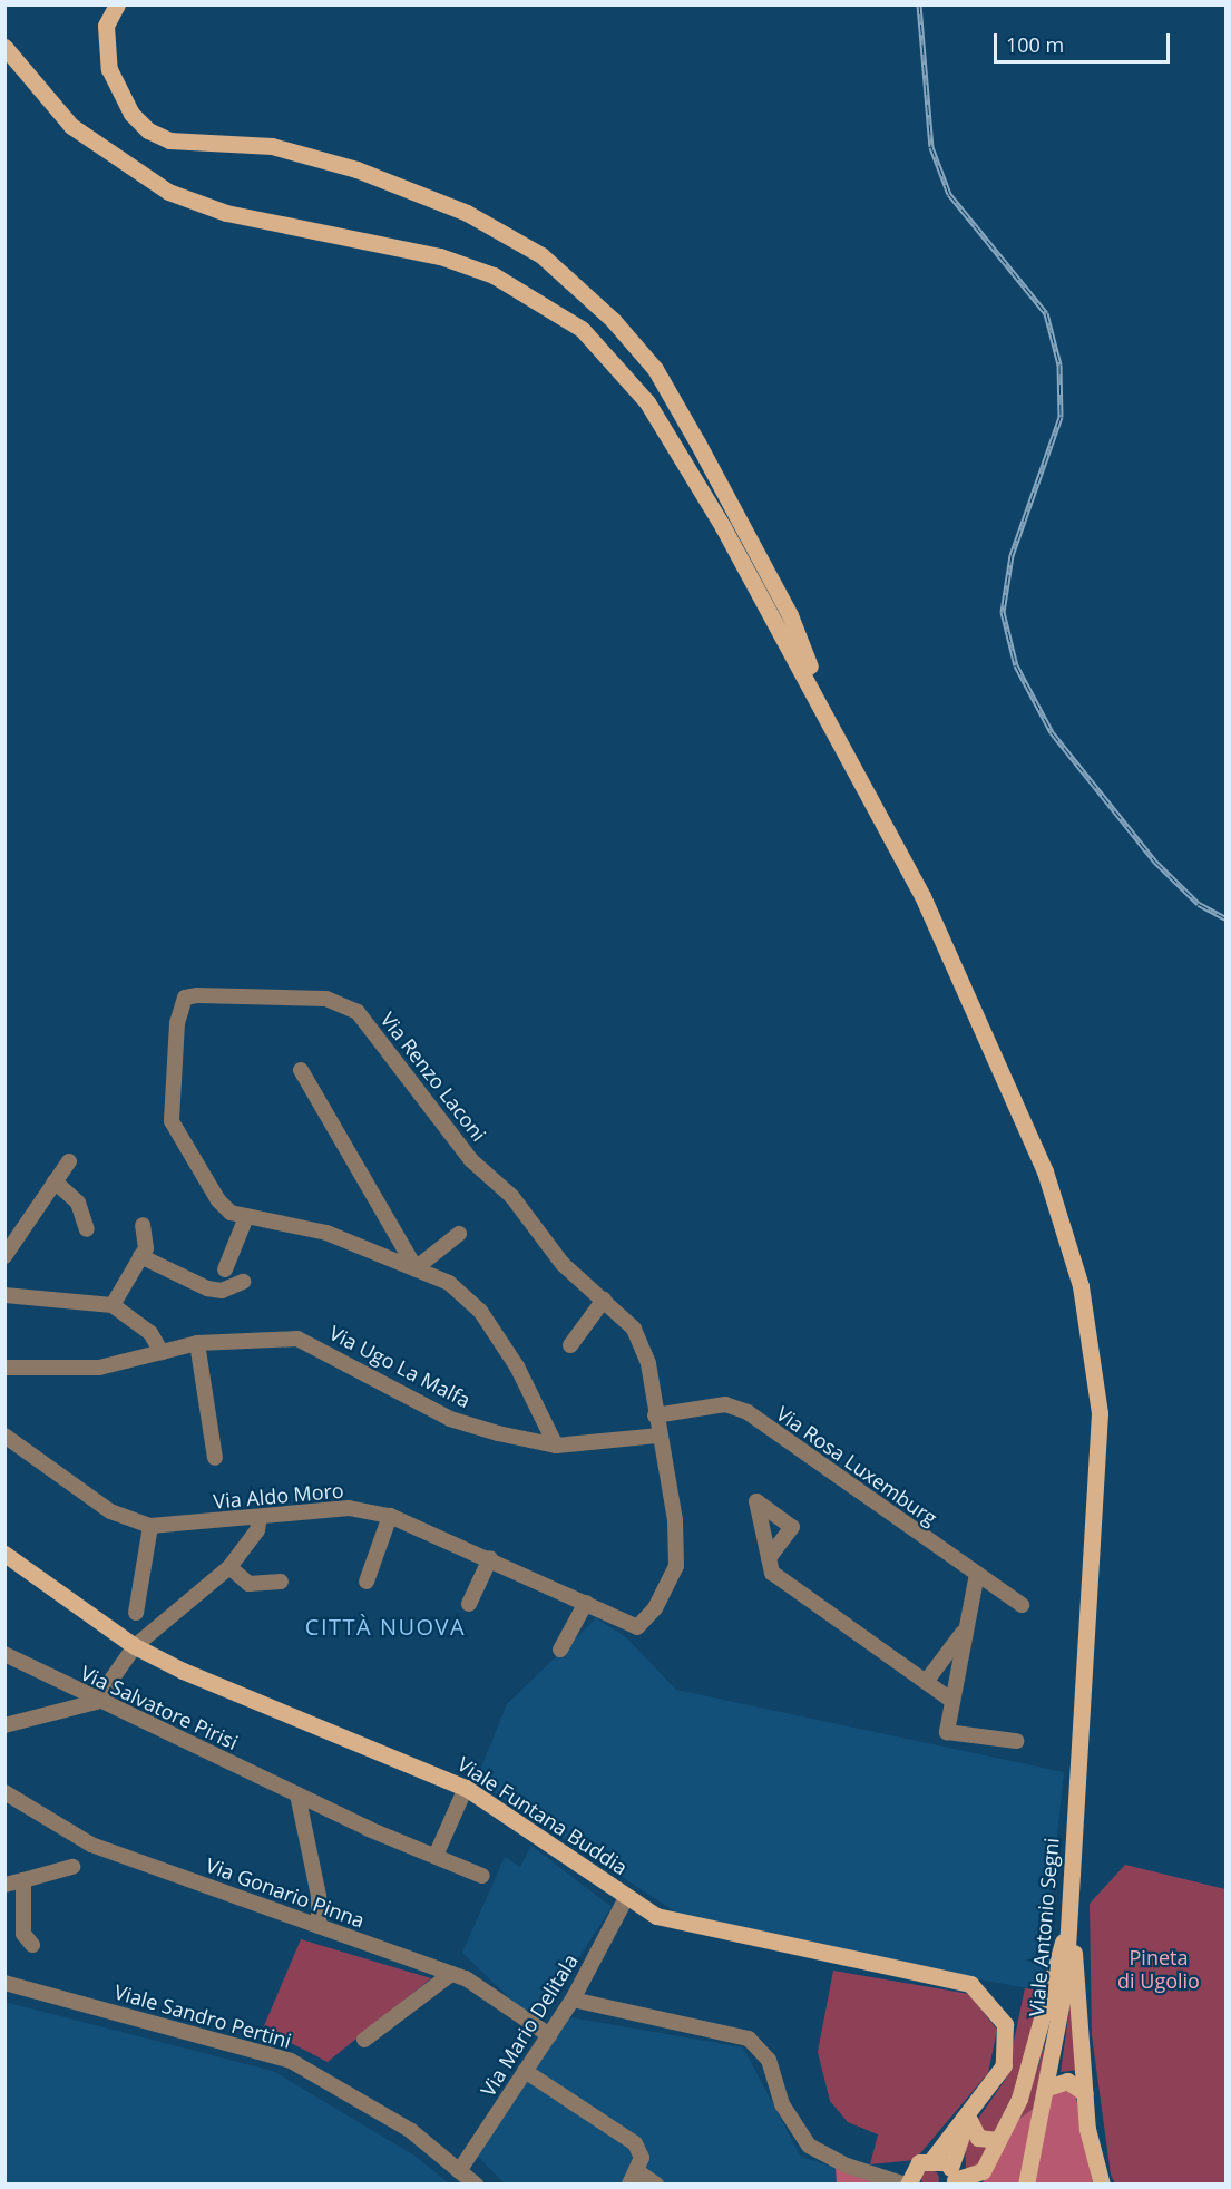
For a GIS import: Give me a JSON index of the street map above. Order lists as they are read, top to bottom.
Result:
{
  "streets": {
    "main road": ["Viale Funtana Buddia", "Viale Antonio Segni"],
    "street": [
      "Via Renzo Laconi",
      "Via Ugo La Malfa",
      "Via Rosa Luxemburg",
      "Via Aldo Moro",
      "Via Salvatore Pirisi",
      "Via Gonario Pinna",
      "Viale Sandro Pertini",
      "Via Mario Delitala"
    ]
  },
  "crossings": [
    ["Via Renzo Laconi", "Via Ugo La Malfa"],
    ["Via Ugo La Malfa", "Via Aldo Moro"],
    ["Viale Funtana Buddia", "Via Mario Delitala"],
    ["Via Gonario Pinna", "Via Mario Delitala"],
    ["Viale Sandro Pertini", "Via Mario Delitala"]
  ],
  "districts": ["CITTÀ NUOVA"],
  "parks": ["Pineta di Ugolio"],
  "scale_bar": "100 m"
}
